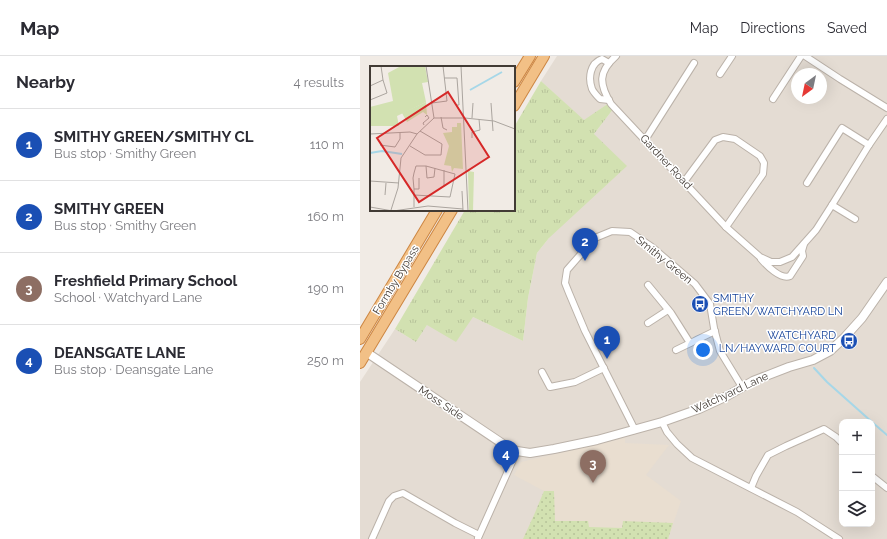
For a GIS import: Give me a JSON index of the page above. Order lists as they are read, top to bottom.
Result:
{
  "streets": {
    "highway": ["Formby Bypass"],
    "street": [
      "Gardner Road",
      "Smithy Green",
      "Watchyard Lane",
      "Moss Side"
    ]
  },
  "crossings": [
    ["Smithy Green", "Watchyard Lane"],
    ["Formby Bypass", "Moss Side"],
    ["Watchyard Lane", "Moss Side"]
  ],
  "places": {
    "bus stop": ["SMITHY GREEN/WATCHYARD LN", "WATCHYARD LN/HAYWARD COURT"]
  },
  "north": "bottom left",
  "page": {
    "header": "Map",
    "nav": ["Map", "Directions", "Saved"],
    "heading": ["Nearby", "4 results"],
    "list": [
      {
        "mark": "1",
        "name": "SMITHY GREEN/SMITHY CL",
        "note": "Bus stop · Smithy Green",
        "value": "110 m"
      },
      {
        "mark": "2",
        "name": "SMITHY GREEN",
        "note": "Bus stop · Smithy Green",
        "value": "160 m"
      },
      {
        "mark": "3",
        "name": "Freshfield Primary School",
        "note": "School · Watchyard Lane",
        "value": "190 m"
      },
      {
        "mark": "4",
        "name": "DEANSGATE LANE",
        "note": "Bus stop · Deansgate Lane",
        "value": "250 m"
      }
    ],
    "pins": [
      "2",
      "1",
      "4",
      "3"
    ],
    "map_buttons": ["+", "−"]
  }
}
